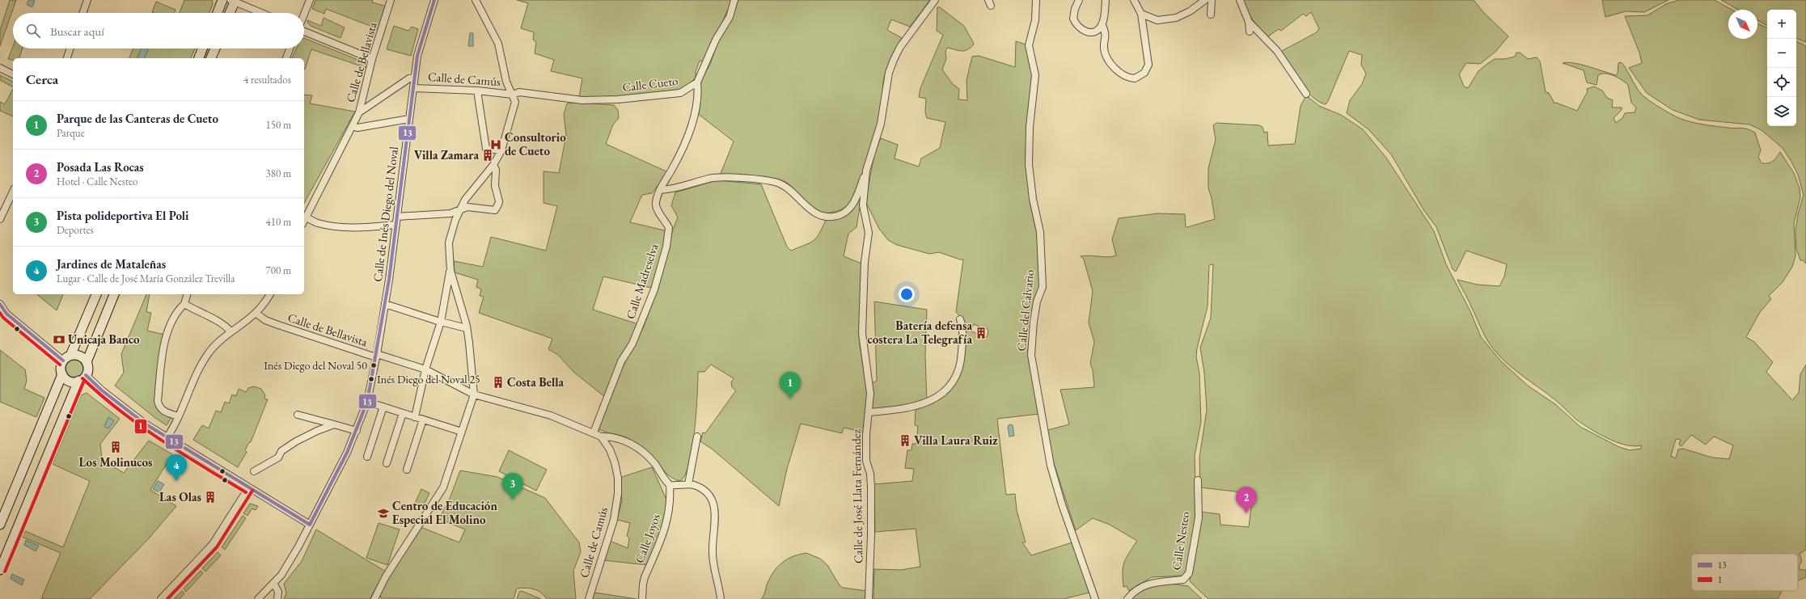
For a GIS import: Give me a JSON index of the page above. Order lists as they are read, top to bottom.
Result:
{
  "streets": {
    "street": [
      "Calle de Bellavista",
      "Calle de Camús",
      "Calle Cueto",
      "Calle de Inés Diego del Noval",
      "Calle Madreselva",
      "Calle del Calvario",
      "Calle de José Llata Fernández",
      "Calle Joyos",
      "Calle Nesteo"
    ]
  },
  "crossings": [
    ["Calle de Bellavista", "Calle de Camús"],
    ["Calle de Bellavista", "Calle de Inés Diego del Noval"],
    ["Calle de Camús", "Calle Cueto"],
    ["Calle de Camús", "Calle de Inés Diego del Noval"],
    ["Calle de Camús", "Calle Madreselva"],
    ["Calle Cueto", "Calle Madreselva"]
  ],
  "places": {
    "hospital": ["Consultorio de Cueto"],
    "building": [
      "Villa Zamara",
      "Batería defensa costera La Telegrafía",
      "Costa Bella",
      "Villa Laura Ruiz",
      "Los Molinucos",
      "Las Olas"
    ],
    "bank": ["Unicaja Banco"],
    "other": ["Inés Diego del Noval 50", "Inés Diego del Noval 25"],
    "school or university": ["Centro de Educación Especial El Molino"]
  },
  "lines": ["transit line 13", "transit line 1"],
  "legend": ["13", "1"],
  "north": "bottom right",
  "page": {
    "map_buttons": ["+", "−"],
    "search": "Buscar aquí",
    "heading": ["Cerca", "4 resultados"],
    "list": [
      {
        "mark": "1",
        "name": "Parque de las Canteras de Cueto",
        "note": "Parque",
        "value": "150 m"
      },
      {
        "mark": "2",
        "name": "Posada Las Rocas",
        "note": "Hotel · Calle Nesteo",
        "value": "380 m"
      },
      {
        "mark": "3",
        "name": "Pista polideportiva El Poli",
        "note": "Deportes",
        "value": "410 m"
      },
      {
        "mark": "4",
        "name": "Jardines de Mataleñas",
        "note": "Lugar · Calle de José María González Trevilla",
        "value": "700 m"
      }
    ],
    "pins": [
      "1",
      "4",
      "3",
      "2"
    ]
  }
}
